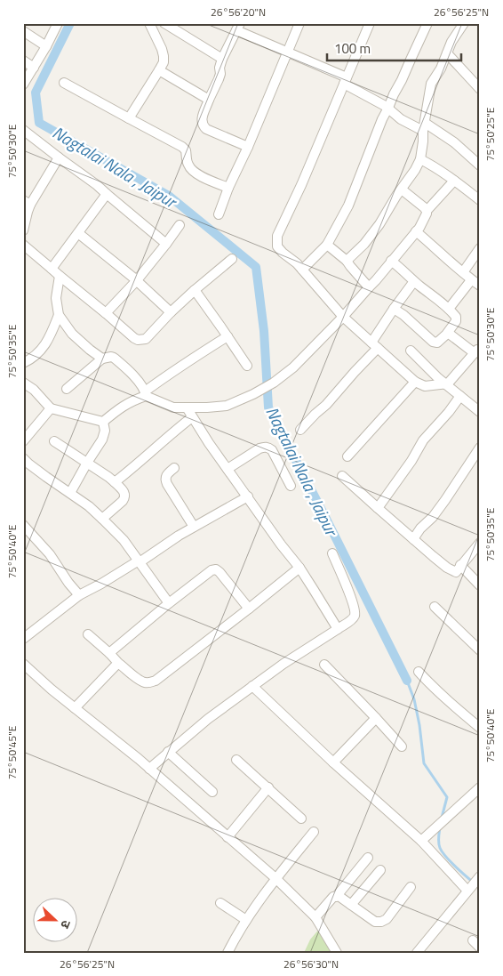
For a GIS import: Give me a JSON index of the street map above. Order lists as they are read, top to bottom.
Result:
{
  "water": ["Nagtalai Nala , Jaipur"],
  "scale_bar": "100 m",
  "north": "right",
  "coordinates": [
    "26°56'20\"N",
    "26°56'25\"N",
    "75°50'25\"E",
    "75°50'30\"E",
    "75°50'35\"E",
    "75°50'40\"E",
    "75°50'45\"E",
    "26°56'30\"N"
  ]
}
